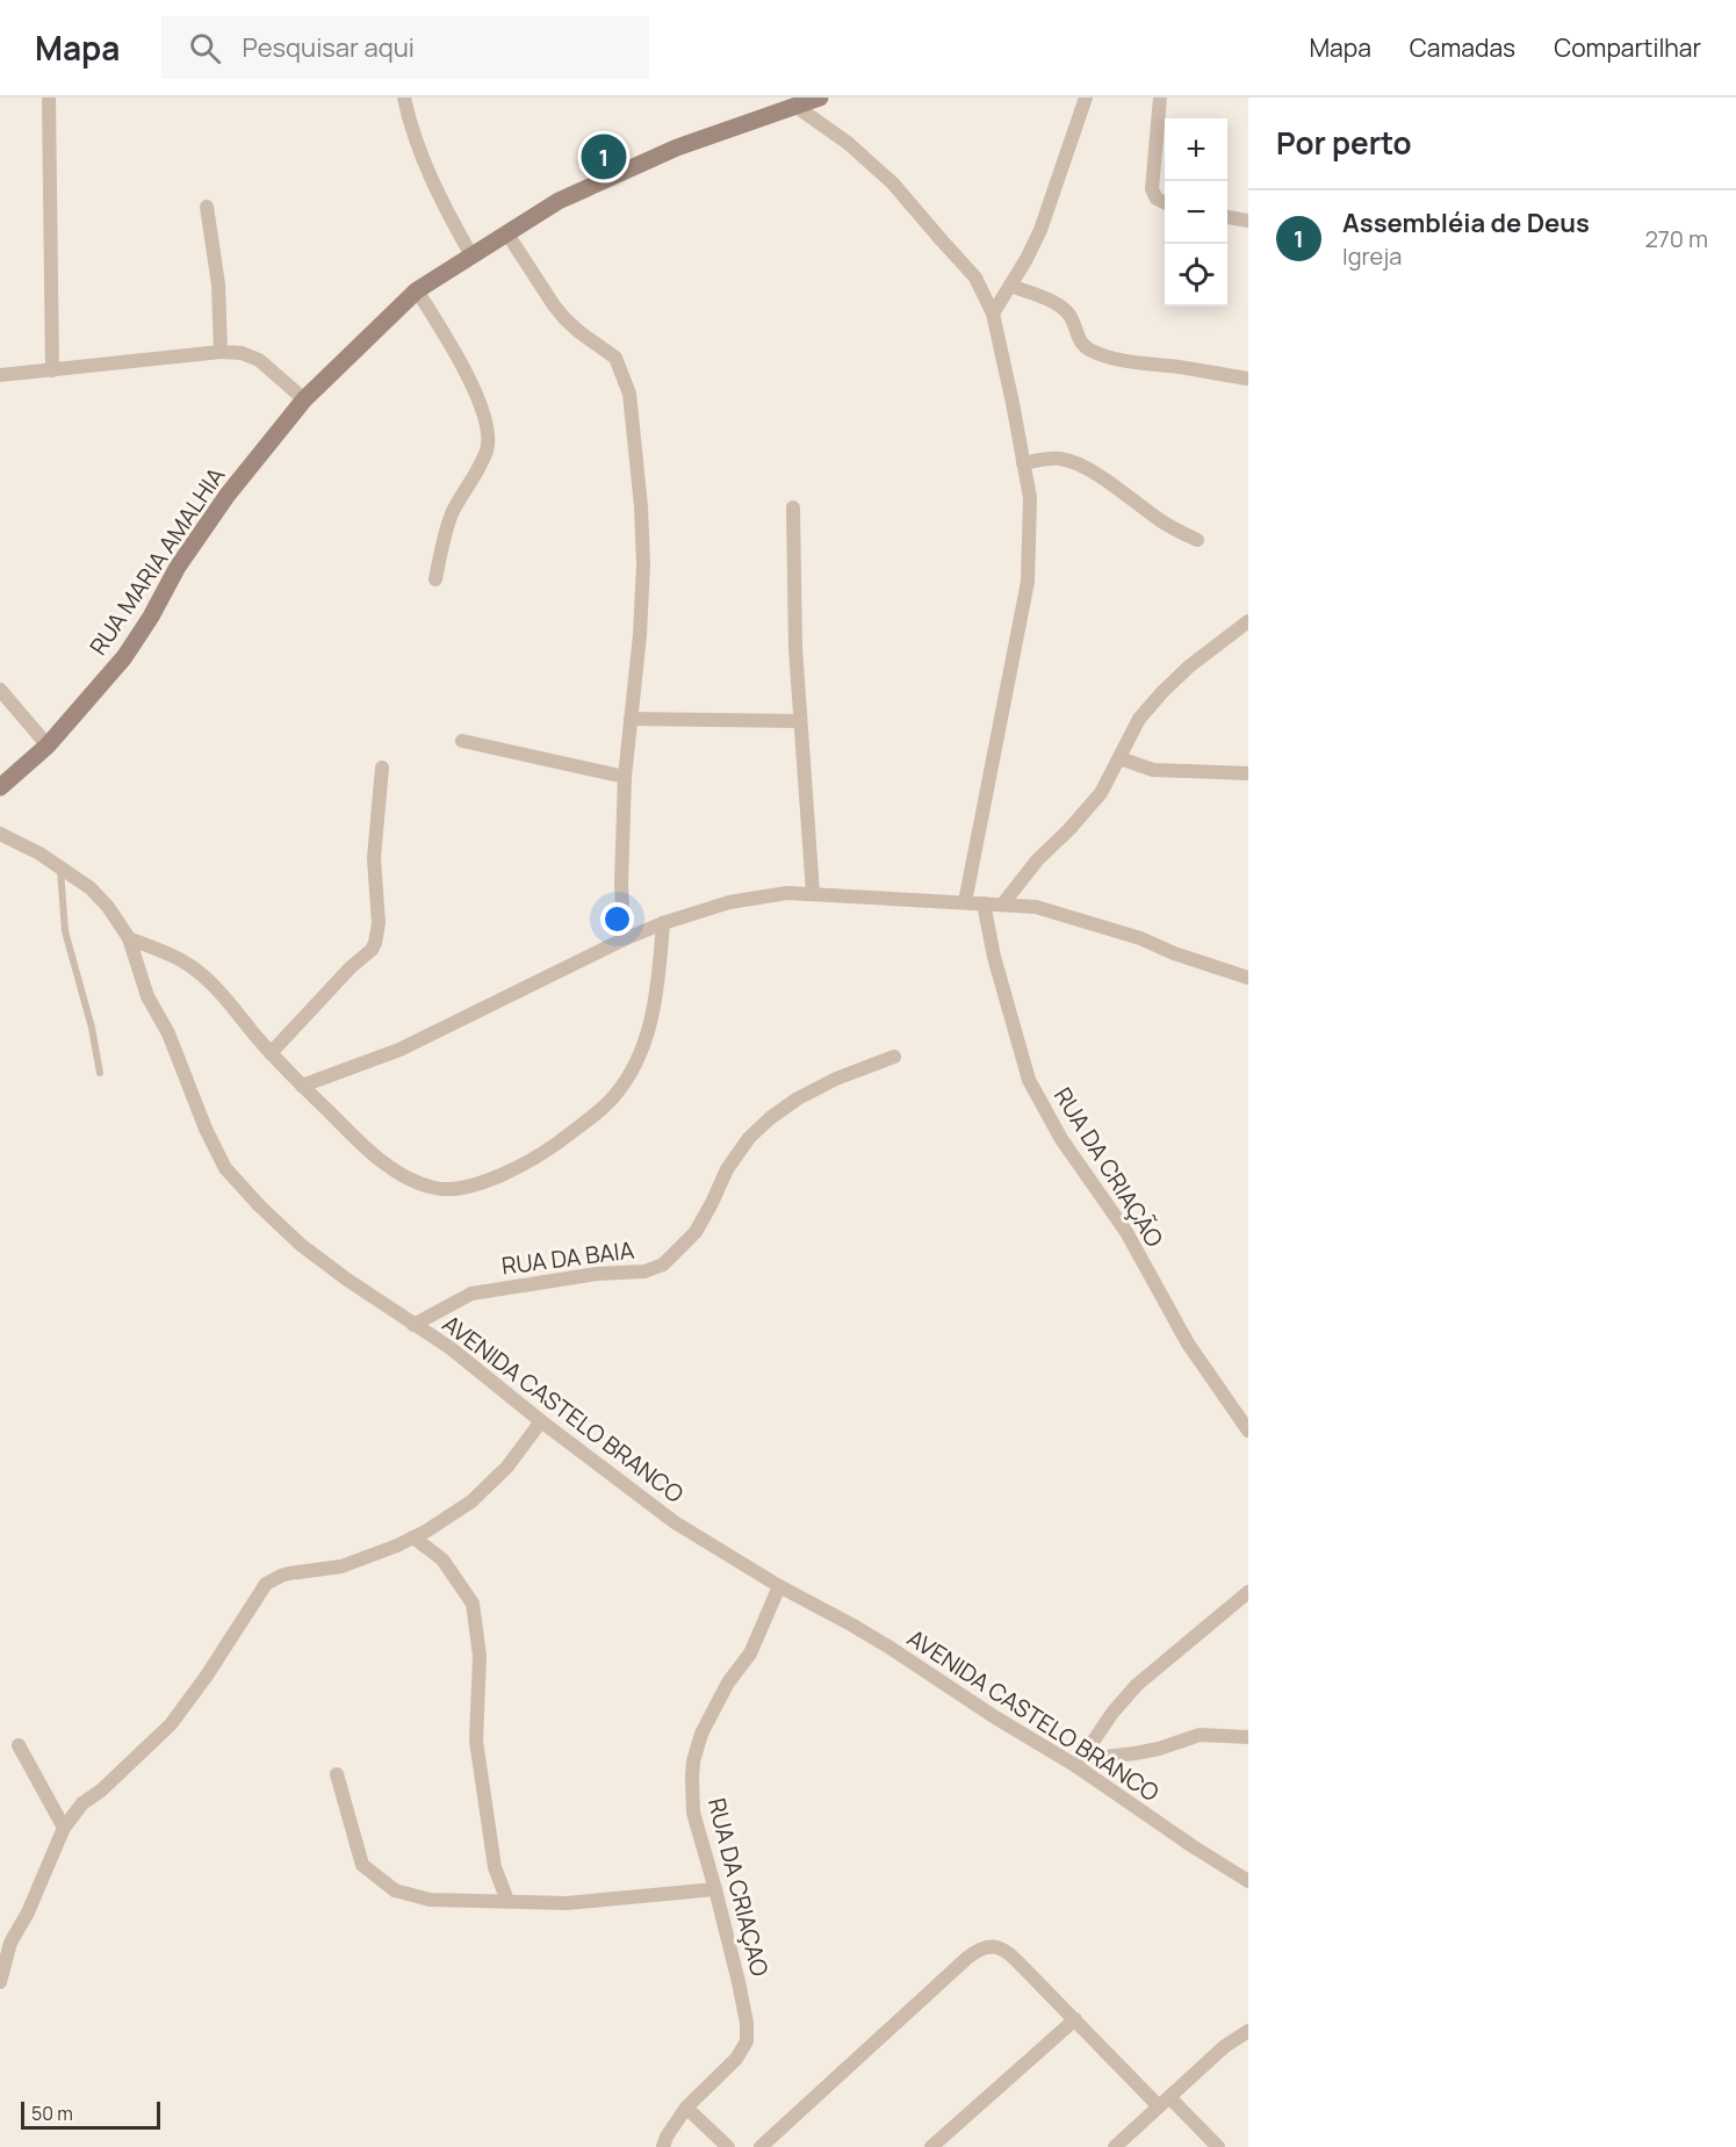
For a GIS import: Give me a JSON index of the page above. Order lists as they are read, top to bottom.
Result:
{
  "streets": {
    "street": [
      "RUA MARIA AMALHIA",
      "RUA DA CRIAÇÃO",
      "RUA DA BAIA",
      "AVENIDA CASTELO BRANCO",
      "RUA DA CRIAÇAO"
    ]
  },
  "crossings": [
    ["RUA DA BAIA", "AVENIDA CASTELO BRANCO"],
    ["AVENIDA CASTELO BRANCO", "RUA DA CRIAÇAO"]
  ],
  "scale_bar": "50 m",
  "page": {
    "header": "Mapa",
    "search": "Pesquisar aqui",
    "nav": ["Mapa", "Camadas", "Compartilhar"],
    "heading": "Por perto",
    "map_buttons": ["+", "−"],
    "pins": "1",
    "list": [
      {
        "mark": "1",
        "name": "Assembléia de Deus",
        "note": "Igreja",
        "value": "270 m"
      }
    ],
    "scale": "50 m"
  }
}
